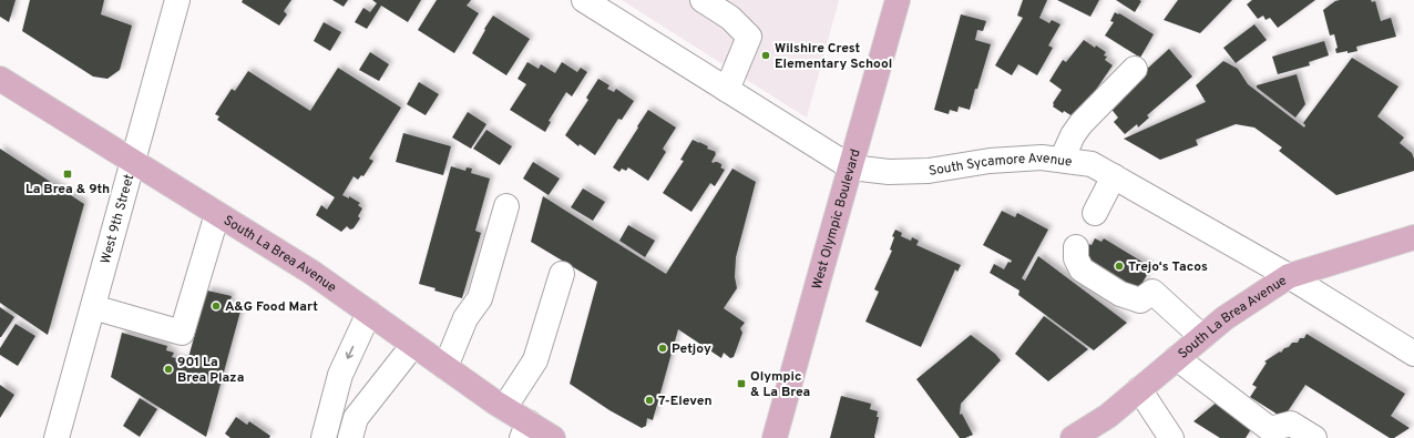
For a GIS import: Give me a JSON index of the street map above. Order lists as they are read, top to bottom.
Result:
{
  "streets": {
    "main road": ["West Olympic Boulevard", "South La Brea Avenue"],
    "street": ["South Sycamore Avenue", "West 9th Street"]
  },
  "crossings": [
    ["South Sycamore Avenue", "West Olympic Boulevard"],
    ["South Sycamore Avenue", "South La Brea Avenue"],
    ["West 9th Street", "South La Brea Avenue"]
  ],
  "places": {
    "other": [
      "Wilshire Crest Elementary School",
      "Trejo‘s Tacos",
      "A&G Food Mart",
      "Petjoy",
      "901 La Brea Plaza",
      "7-Eleven"
    ],
    "transit": ["La Brea & 9th", "Olympic & La Brea"]
  }
}
